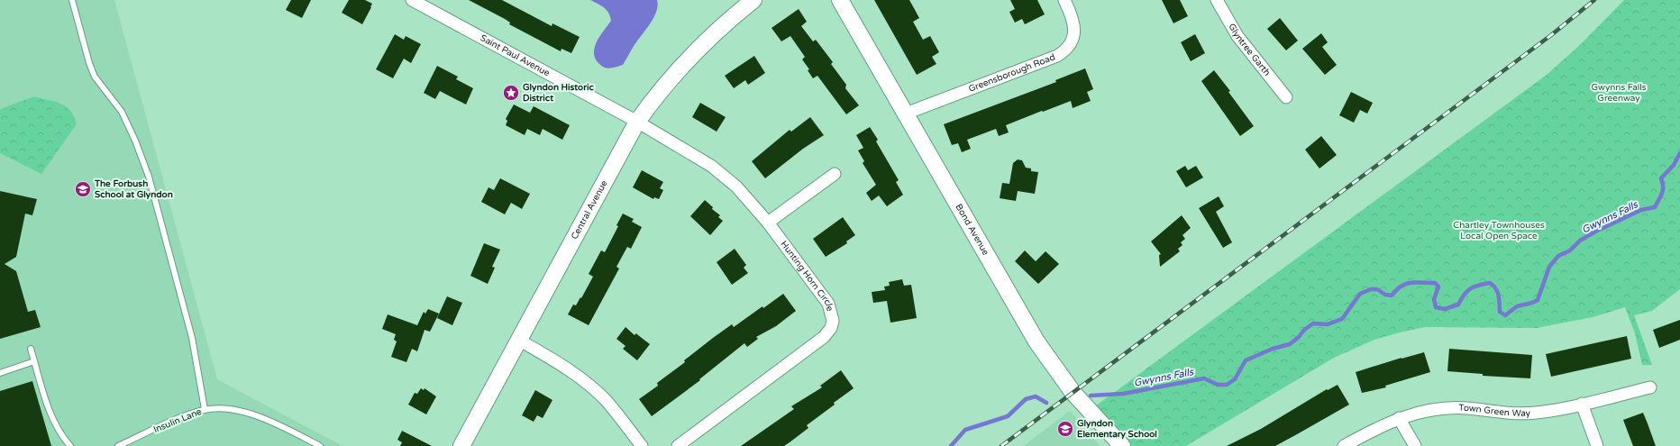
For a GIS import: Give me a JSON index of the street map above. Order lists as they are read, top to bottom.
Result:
{
  "streets": {
    "main road": ["Central Avenue", "Bond Avenue"],
    "street": [
      "Glyntree Garth",
      "Saint Paul Avenue",
      "Greensborough Road",
      "Hunting Horn Circle",
      "Town Green Way"
    ],
    "lane": ["Insulin Lane"]
  },
  "crossings": [
    ["Saint Paul Avenue", "Central Avenue"],
    ["Saint Paul Avenue", "Hunting Horn Circle"],
    ["Greensborough Road", "Bond Avenue"],
    ["Central Avenue", "Hunting Horn Circle"]
  ],
  "water": ["Gwynns Falls"],
  "parks": ["Gwynns Falls Greenway", "Chartley Townhouses Local Open Space"],
  "places": {
    "place": ["Glyndon Historic District"],
    "school or university": ["The Forbush School at Glyndon", "Glyndon Elementary School"]
  }
}
